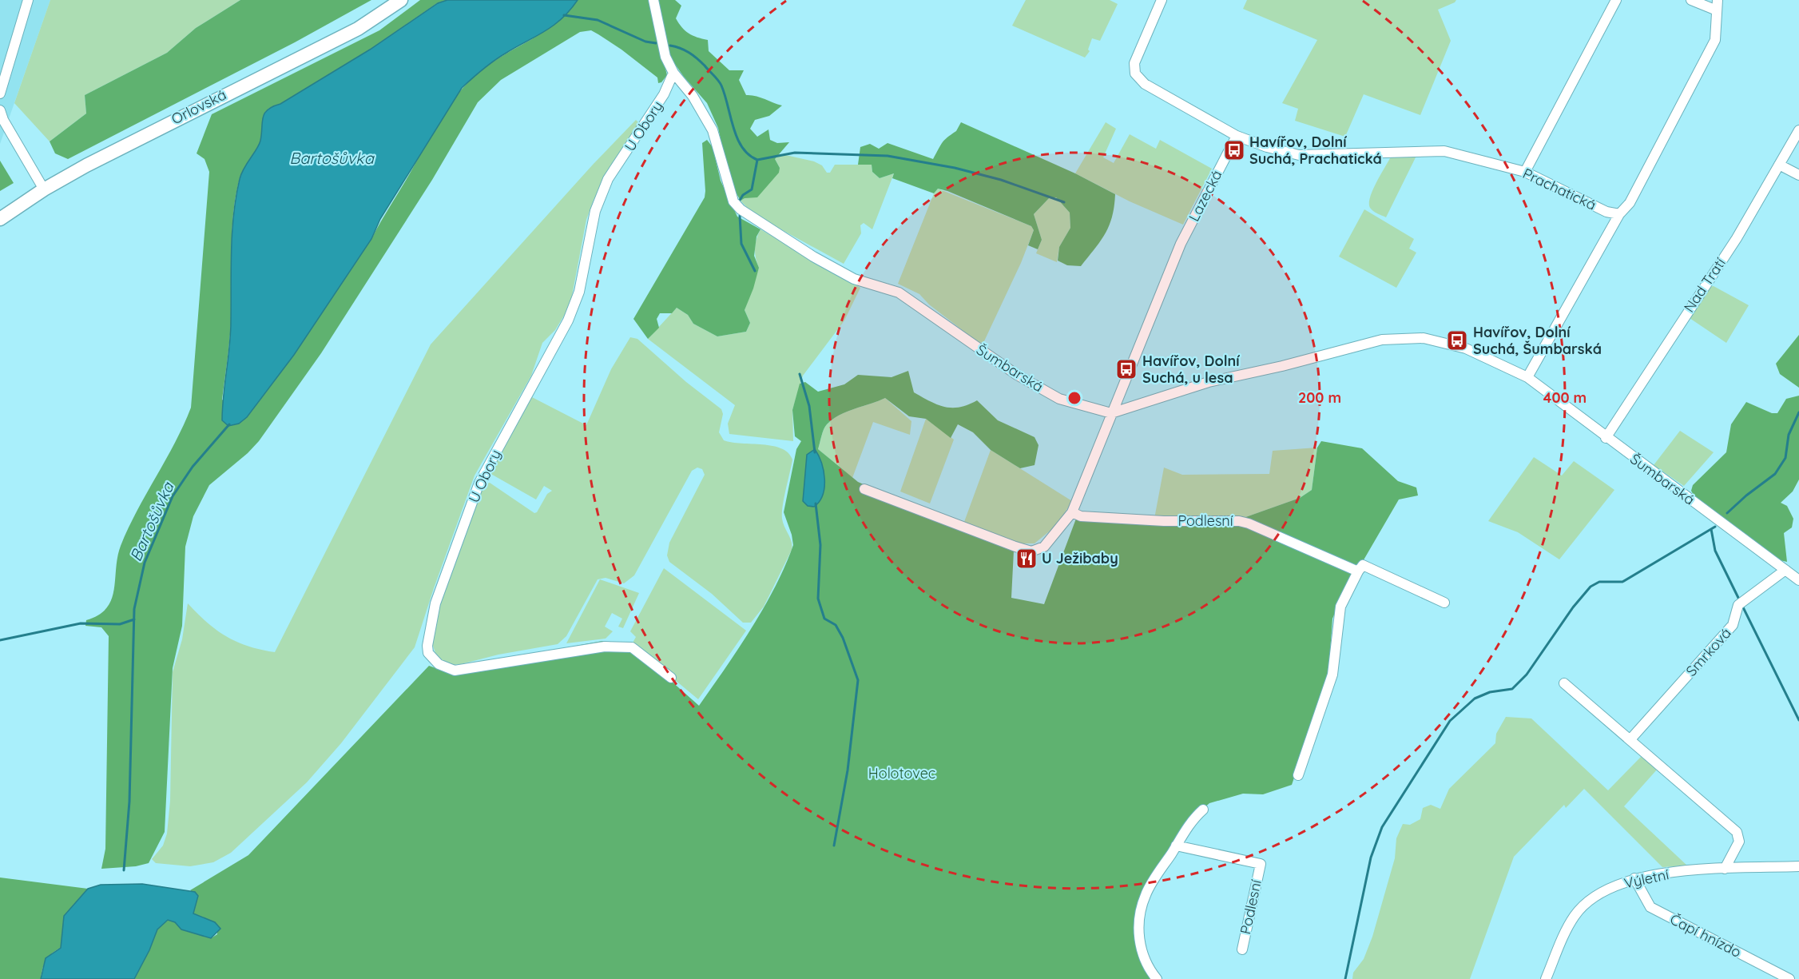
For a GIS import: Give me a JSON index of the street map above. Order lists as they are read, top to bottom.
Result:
{
  "streets": {
    "street": [
      "Orlovská",
      "U Obory",
      "Prachatická",
      "Lazecká",
      "Nad Tratí",
      "Šumbarská",
      "Podlesní",
      "Smrková",
      "Výletní",
      "Čapí hnízdo"
    ]
  },
  "crossings": [
    ["U Obory", "Šumbarská"],
    ["Prachatická", "Lazecká"],
    ["Lazecká", "Šumbarská"],
    ["Lazecká", "Podlesní"],
    ["Nad Tratí", "Šumbarská"],
    ["Šumbarská", "Smrková"],
    ["Výletní", "Čapí hnízdo"]
  ],
  "water": ["Bartošůvka"],
  "parks": ["Holotovec"],
  "places": {
    "bus stop": ["Havířov, Dolní Suchá, Prachatická", "Havířov, Dolní Suchá, Šumbarská", "Havířov, Dolní Suchá, u lesa"],
    "restaurant": ["U Ježibaby"]
  },
  "rings": ["200 m", "400 m"]
}
